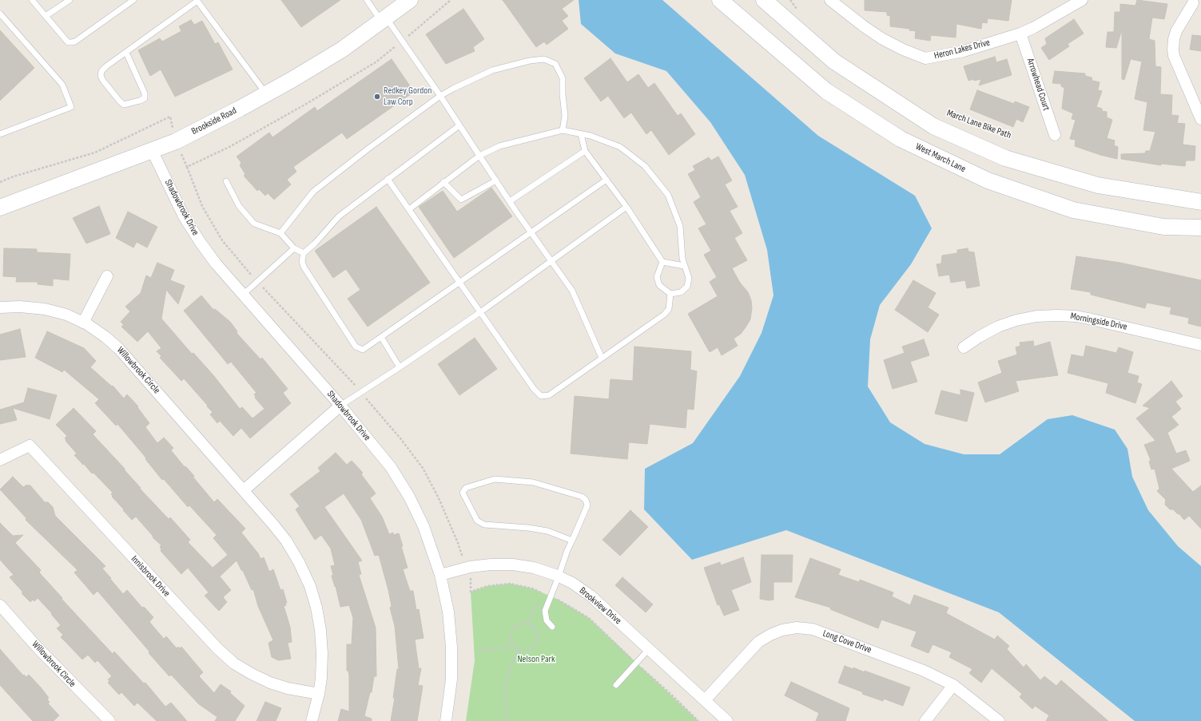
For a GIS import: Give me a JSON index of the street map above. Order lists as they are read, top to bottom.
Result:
{
  "streets": {
    "main road": ["Brookside Road", "West March Lane"],
    "street": [
      "Heron Lakes Drive",
      "Arrowhead Court",
      "Shadowbrook Drive",
      "Morningside Drive",
      "Willowbrook Circle",
      "Innisbrook Drive",
      "Brookview Drive",
      "Long Cove Drive"
    ]
  },
  "crossings": [
    ["Heron Lakes Drive", "Arrowhead Court"],
    ["Brookside Road", "Shadowbrook Drive"],
    ["Shadowbrook Drive", "Brookview Drive"],
    ["Willowbrook Circle", "Innisbrook Drive"],
    ["Brookview Drive", "Long Cove Drive"]
  ],
  "parks": ["Nelson Park"],
  "places": ["Redkey Gordon Law Corp"]
}
